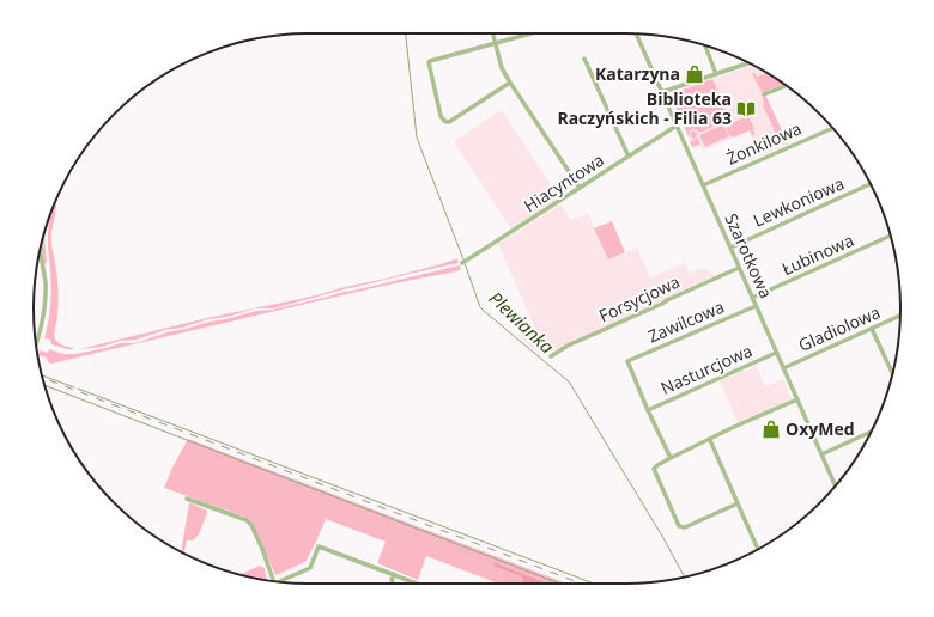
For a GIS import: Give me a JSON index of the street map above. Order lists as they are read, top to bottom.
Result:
{
  "streets": {
    "street": [
      "Żonkilowa",
      "Hiacyntowa",
      "Lewkoniowa",
      "Łubinowa",
      "Szarotkowa",
      "Forsycjowa",
      "Zawilcowa",
      "Gladiolowa",
      "Nasturcjowa"
    ]
  },
  "crossings": [
    ["Żonkilowa", "Szarotkowa"],
    ["Hiacyntowa", "Szarotkowa"],
    ["Lewkoniowa", "Szarotkowa"],
    ["Łubinowa", "Szarotkowa"],
    ["Szarotkowa", "Forsycjowa"],
    ["Szarotkowa", "Zawilcowa"],
    ["Szarotkowa", "Gladiolowa"],
    ["Szarotkowa", "Nasturcjowa"],
    ["Zawilcowa", "Nasturcjowa"]
  ],
  "water": ["Plewianka"],
  "places": {
    "shop": ["Katarzyna", "OxyMed"],
    "library": ["Biblioteka Raczyńskich - Filia 63"]
  }
}
